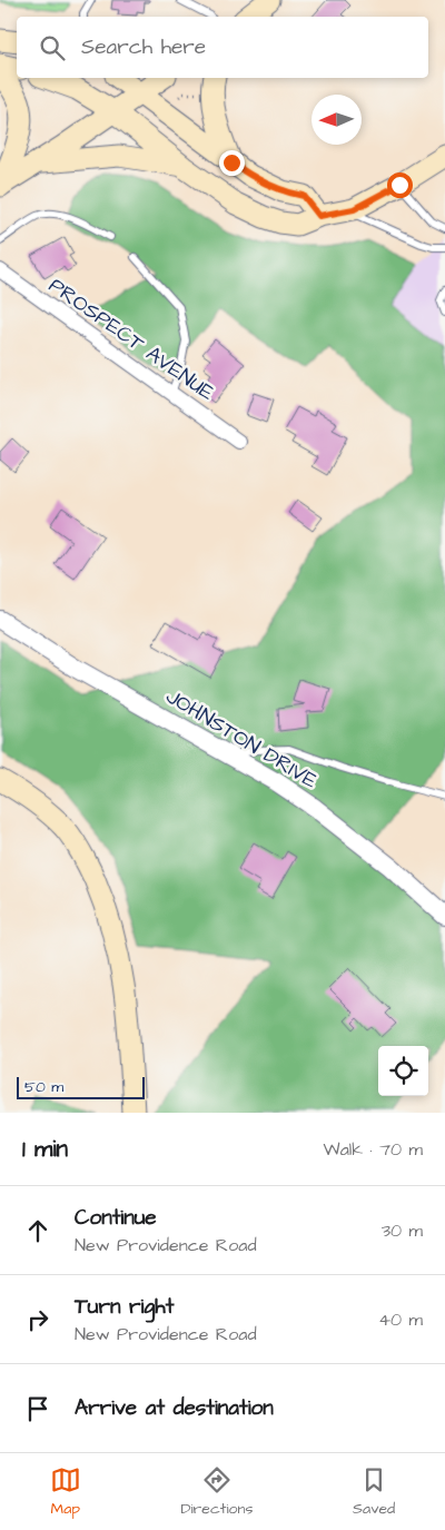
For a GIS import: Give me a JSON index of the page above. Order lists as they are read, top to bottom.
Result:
{
  "streets": {
    "street": ["PROSPECT AVENUE", "JOHNSTON DRIVE"]
  },
  "scale_bar": "50 m",
  "north": "left",
  "page": {
    "search": "Search here",
    "scale": "50 m",
    "heading": ["1 min", "Walk · 70 m"],
    "list": [
      ["Continue", "New Providence Road", "30 m"],
      ["Turn right", "New Providence Road", "40 m"],
      "Arrive at destination"
    ],
    "nav": ["Map", "Directions", "Saved"]
  }
}
